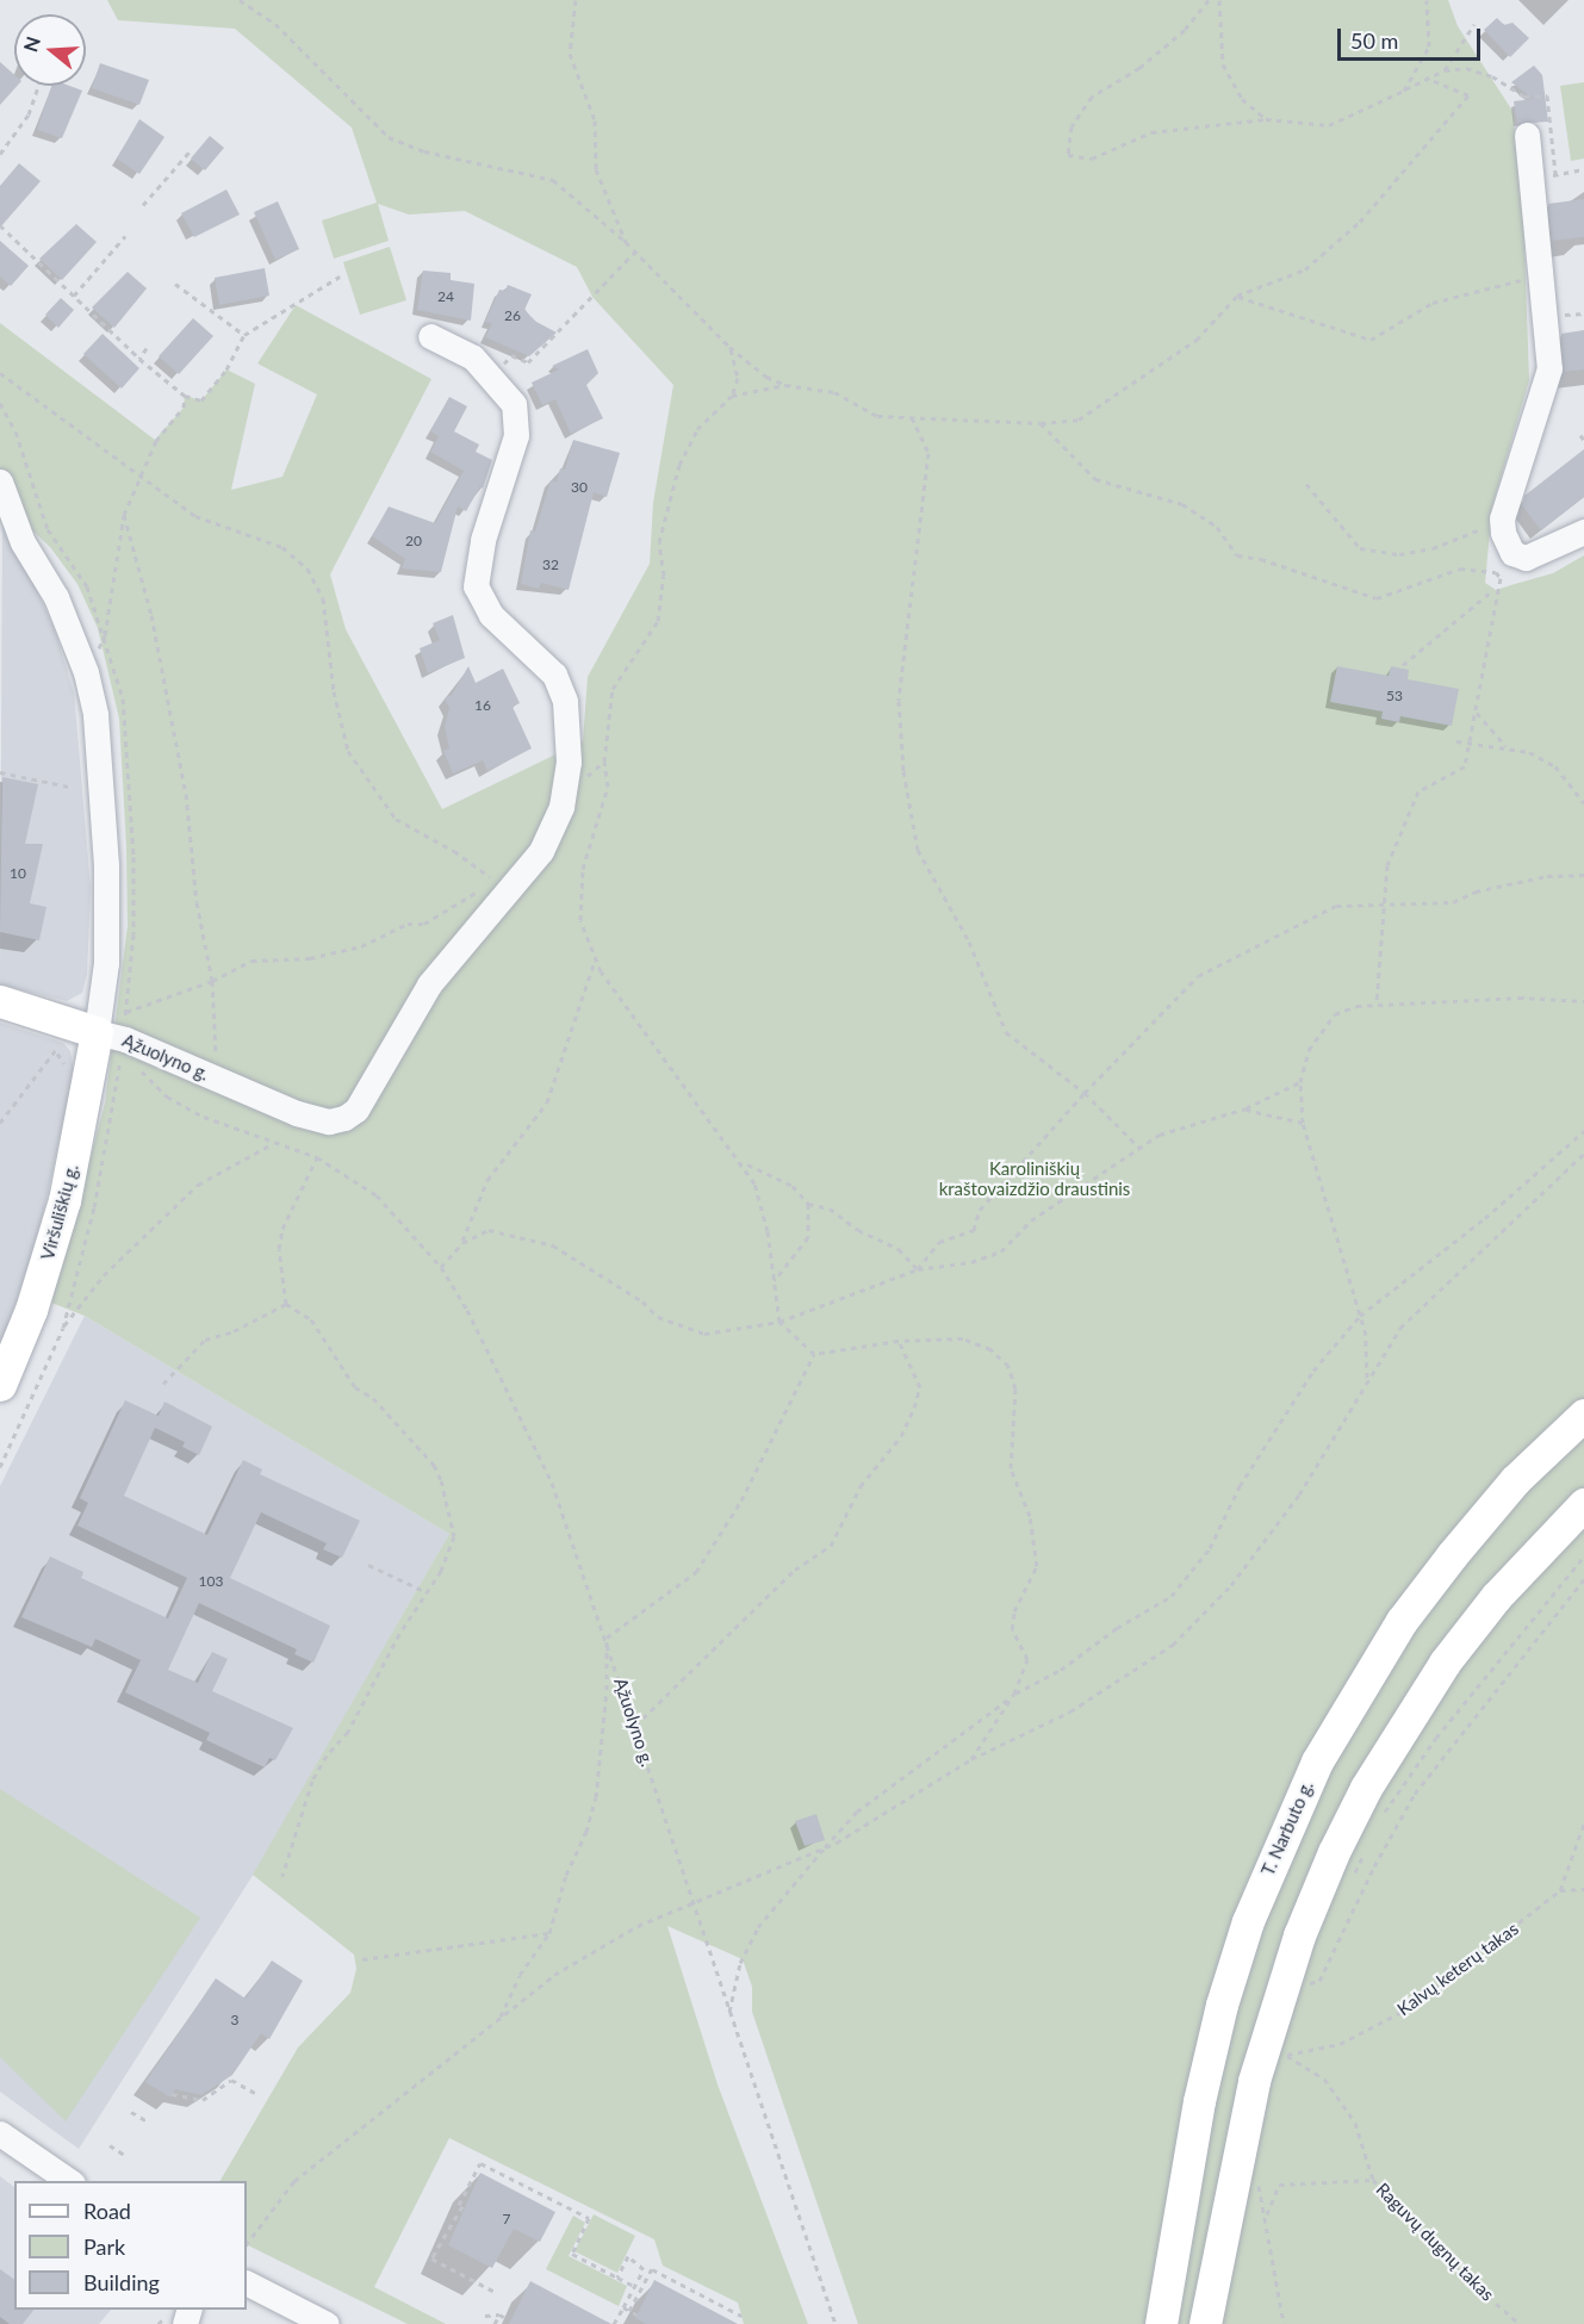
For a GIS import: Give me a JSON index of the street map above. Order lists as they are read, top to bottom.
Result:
{
  "streets": {
    "main road": ["Ąžuolyno g.", "Viršuliškių g.", "T. Narbuto g."],
    "path": ["Kalvų keterų takas", "Raguvų dugnų takas"]
  },
  "crossings": [
    ["Ąžuolyno g.", "Viršuliškių g."],
    ["Kalvų keterų takas", "Raguvų dugnų takas"]
  ],
  "parks": ["Karoliniškių kraštovaizdžio draustinis"],
  "house_numbers": [
    "24",
    "26",
    "30",
    "20",
    "32",
    "53",
    "16",
    "10",
    "103",
    "3",
    "7"
  ],
  "legend": ["Road", "Park", "Building"],
  "scale_bar": "50 m",
  "north": "left"
}
